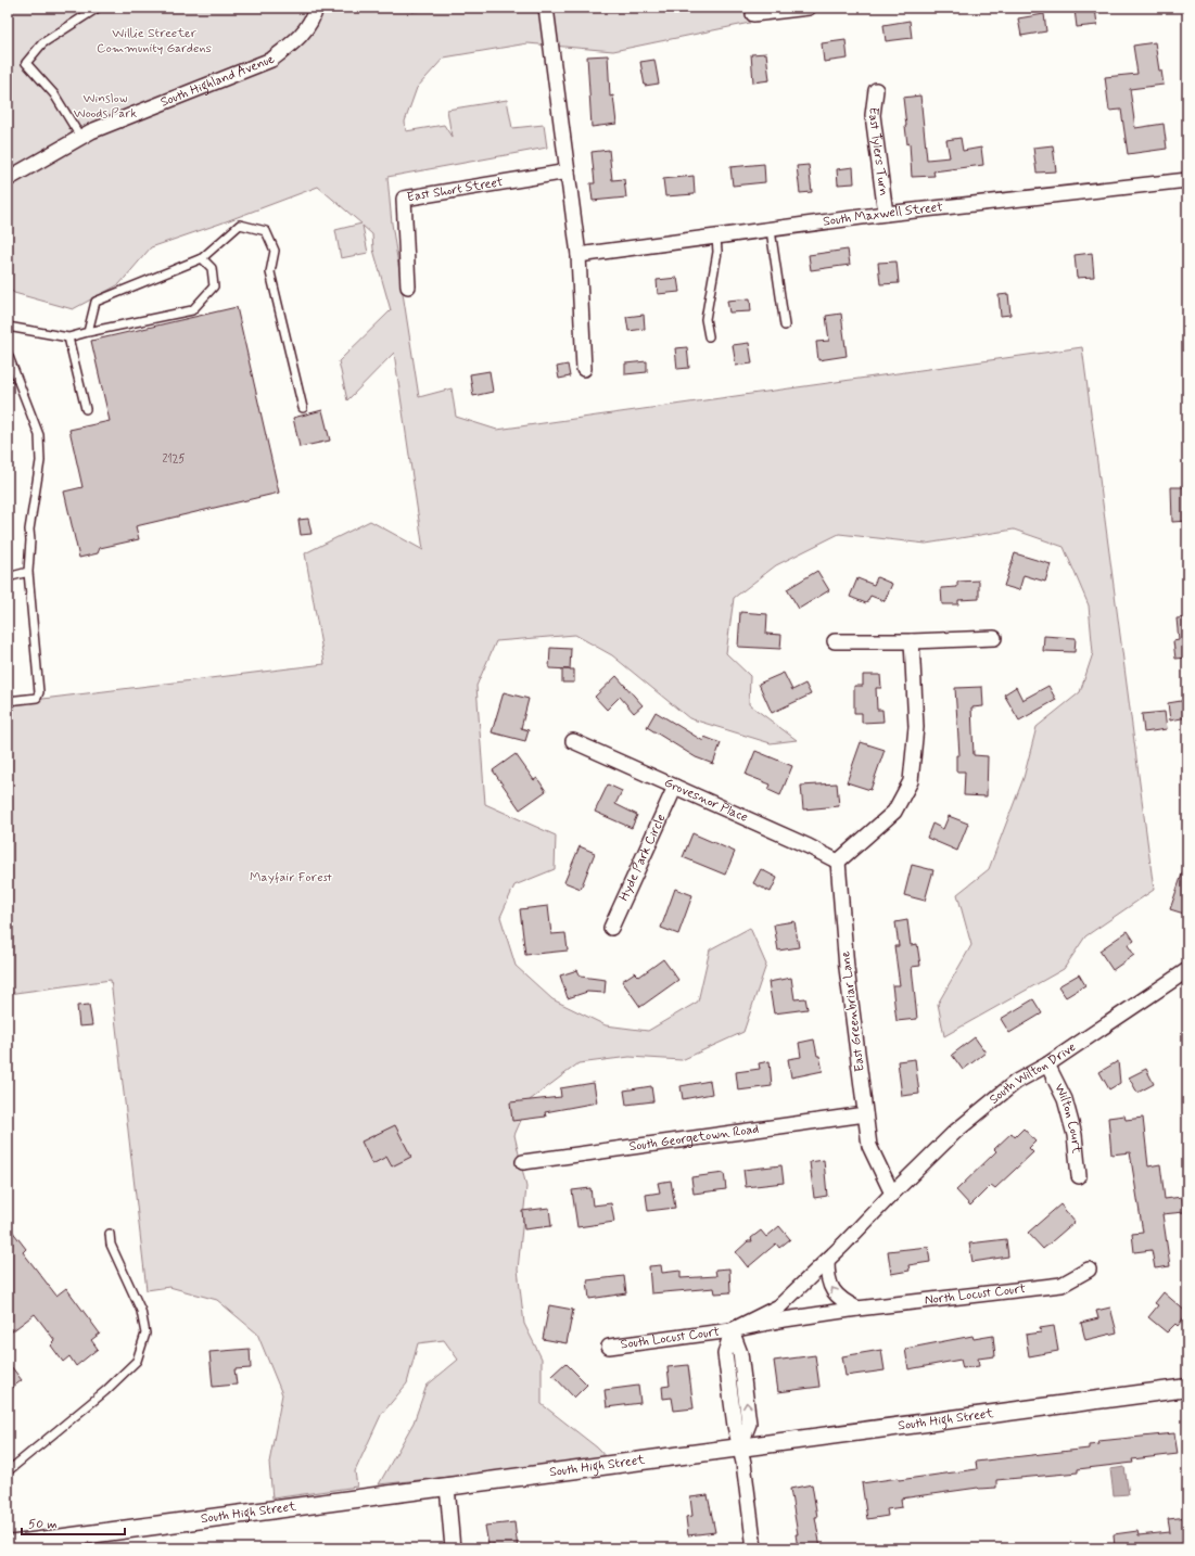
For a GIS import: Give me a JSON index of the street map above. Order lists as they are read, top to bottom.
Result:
{
  "streets": {
    "street": [
      "South Highland Avenue",
      "East Tylers Turn",
      "East Short Street",
      "South Maxwell Street",
      "Grovesnor Place",
      "Hyde Park Circle",
      "East Greenbriar Lane",
      "South Wilton Drive",
      "Wilton Court",
      "South Georgetown Road",
      "North Locust Court",
      "South Locust Court",
      "South High Street"
    ]
  },
  "crossings": [
    ["East Tylers Turn", "South Maxwell Street"],
    ["Grovesnor Place", "Hyde Park Circle"],
    ["Grovesnor Place", "East Greenbriar Lane"],
    ["East Greenbriar Lane", "South Wilton Drive"],
    ["East Greenbriar Lane", "South Georgetown Road"],
    ["South Wilton Drive", "Wilton Court"],
    ["North Locust Court", "South Locust Court"]
  ],
  "parks": ["Willie Streeter Community Gardens", "Winslow Woods Park", "Mayfair Forest"],
  "house_numbers": ["2125"],
  "scale_bar": "50 m"
}
